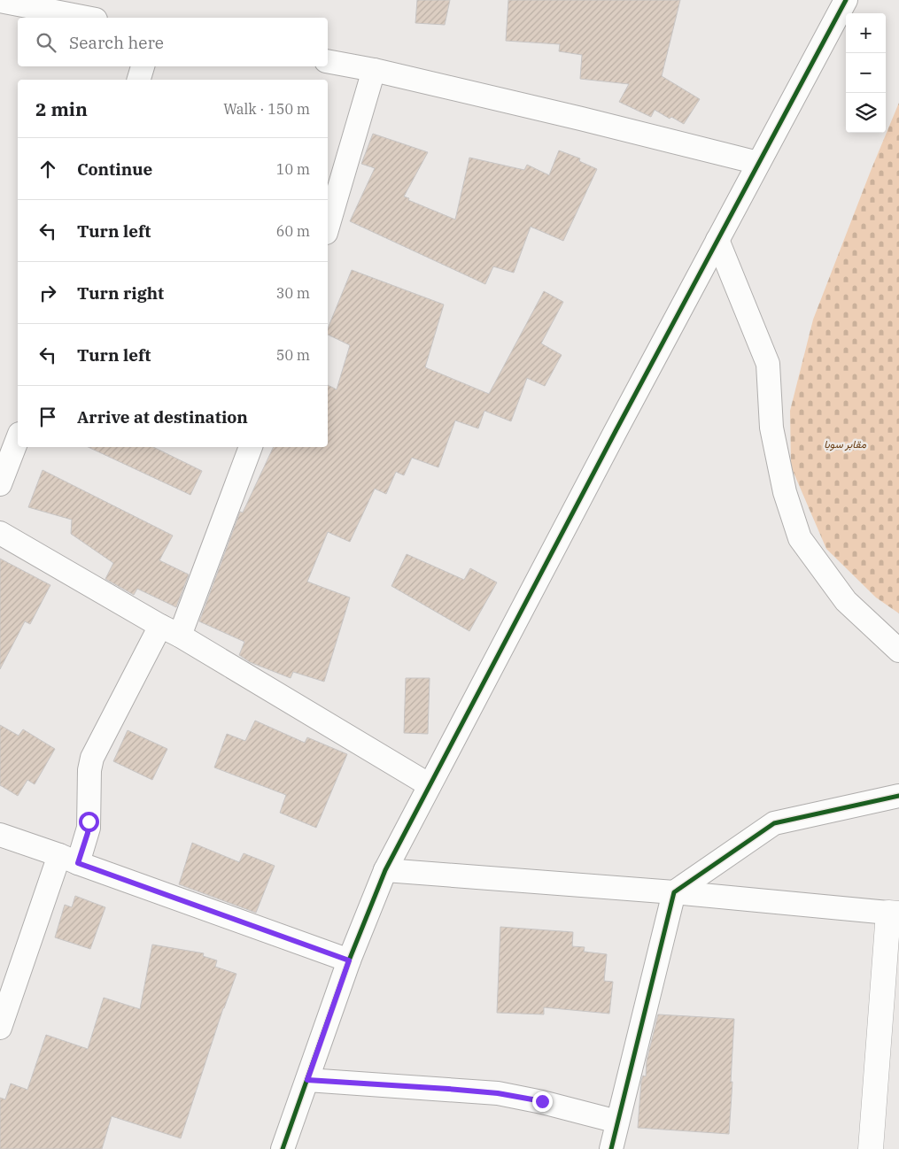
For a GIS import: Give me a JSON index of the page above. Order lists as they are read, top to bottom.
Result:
{
  "parks": ["مقابر سوبا"],
  "page": {
    "map_buttons": ["+", "−"],
    "search": "Search here",
    "heading": ["2 min", "Walk · 150 m"],
    "list": [
      ["Continue", "10 m"],
      ["Turn left", "60 m"],
      ["Turn right", "30 m"],
      ["Turn left", "50 m"],
      "Arrive at destination"
    ]
  }
}
